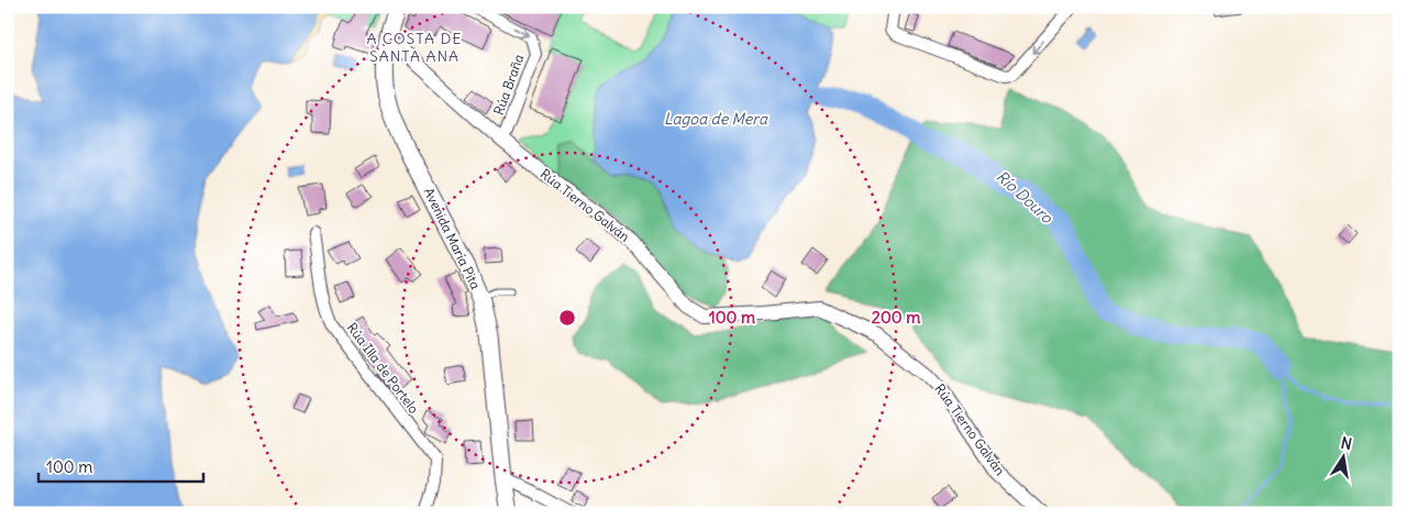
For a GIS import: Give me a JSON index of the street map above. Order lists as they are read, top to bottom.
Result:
{
  "streets": {
    "main road": ["Avenida María Pita"],
    "street": ["Rúa Braña", "Rúa Tierno Galván", "Rúa Illa de Portelo"]
  },
  "crossings": [
    ["Rúa Braña", "Rúa Tierno Galván"],
    ["Rúa Tierno Galván", "Avenida María Pita"]
  ],
  "districts": ["A COSTA DE SANTA ANA"],
  "water": ["Lagoa de Mera", "Río Douro"],
  "scale_bar": "100 m",
  "north": "top",
  "rings": ["100 m", "200 m"]
}
